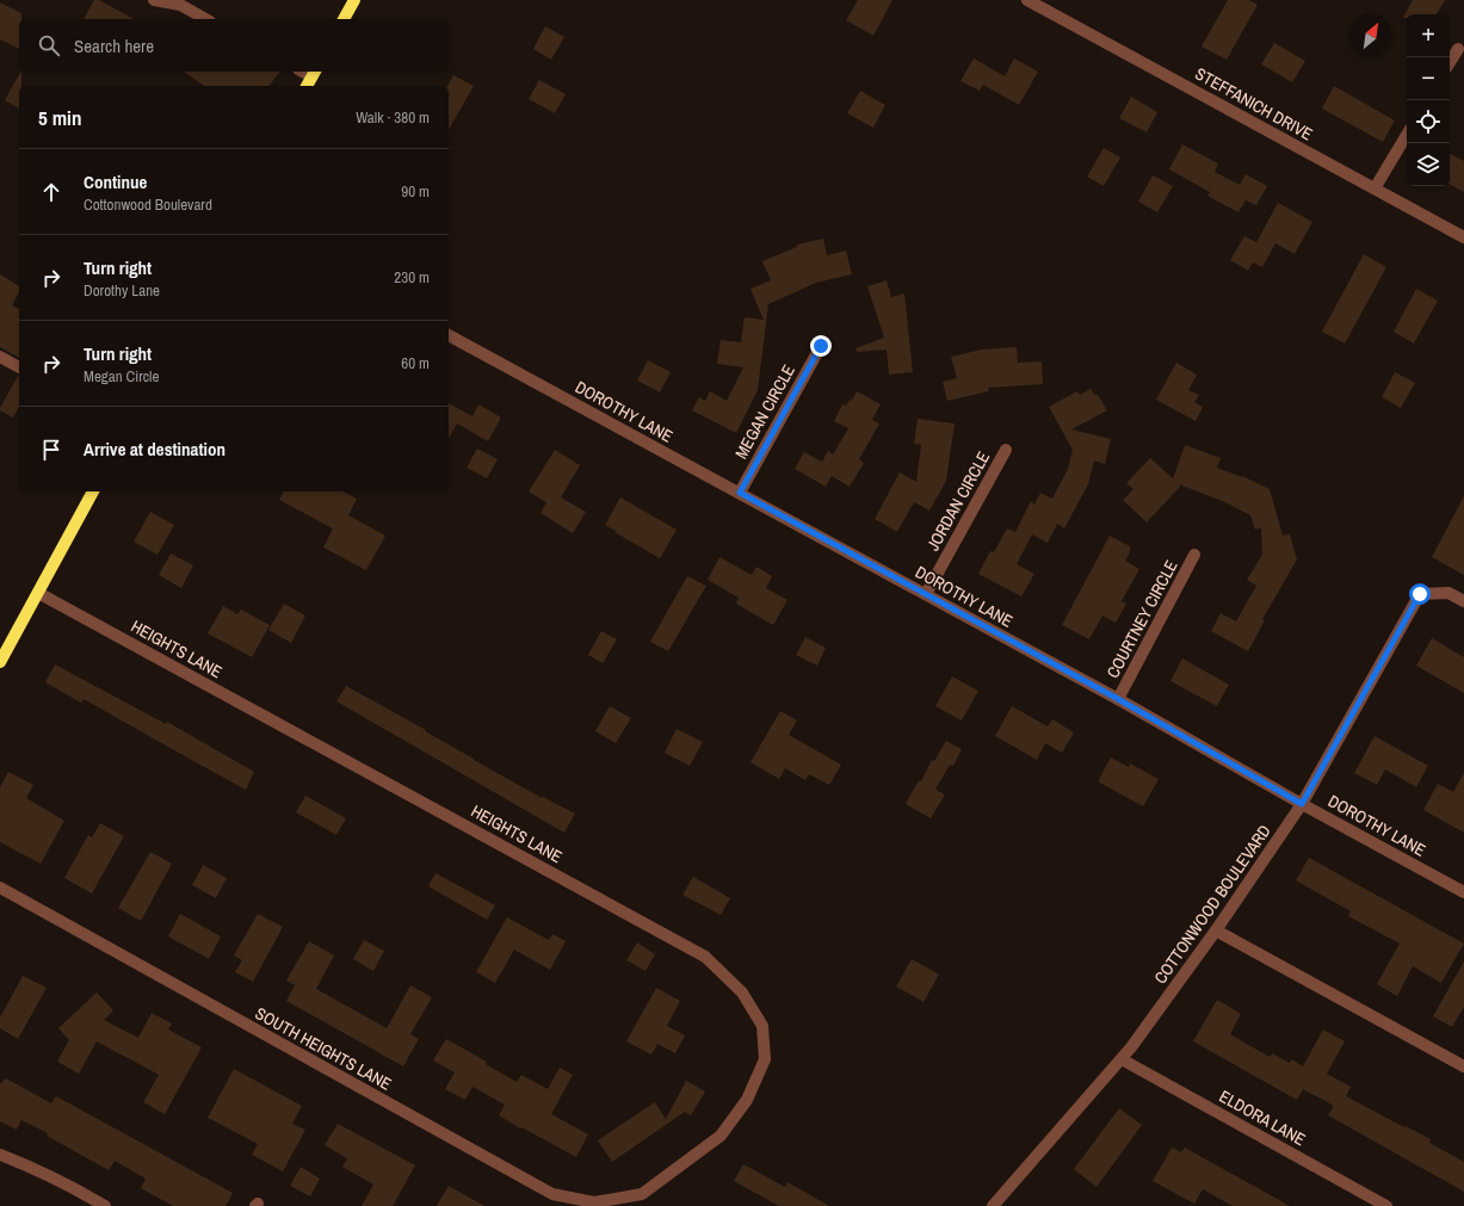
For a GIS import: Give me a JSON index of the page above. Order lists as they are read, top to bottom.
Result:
{
  "streets": {
    "street": [
      "STEFFANICH DRIVE",
      "DOROTHY LANE",
      "MEGAN CIRCLE",
      "JORDAN CIRCLE",
      "COURTNEY CIRCLE",
      "HEIGHTS LANE",
      "COTTONWOOD BOULEVARD",
      "SOUTH HEIGHTS LANE",
      "ELDORA LANE"
    ]
  },
  "crossings": [
    ["DOROTHY LANE", "MEGAN CIRCLE"],
    ["DOROTHY LANE", "JORDAN CIRCLE"],
    ["DOROTHY LANE", "COURTNEY CIRCLE"],
    ["DOROTHY LANE", "COTTONWOOD BOULEVARD"],
    ["HEIGHTS LANE", "SOUTH HEIGHTS LANE"],
    ["COTTONWOOD BOULEVARD", "ELDORA LANE"]
  ],
  "north": "top right",
  "page": {
    "map_buttons": ["+", "−"],
    "search": "Search here",
    "heading": ["5 min", "Walk · 380 m"],
    "list": [
      ["Continue", "Cottonwood Boulevard", "90 m"],
      ["Turn right", "Dorothy Lane", "230 m"],
      ["Turn right", "Megan Circle", "60 m"],
      "Arrive at destination"
    ]
  }
}
